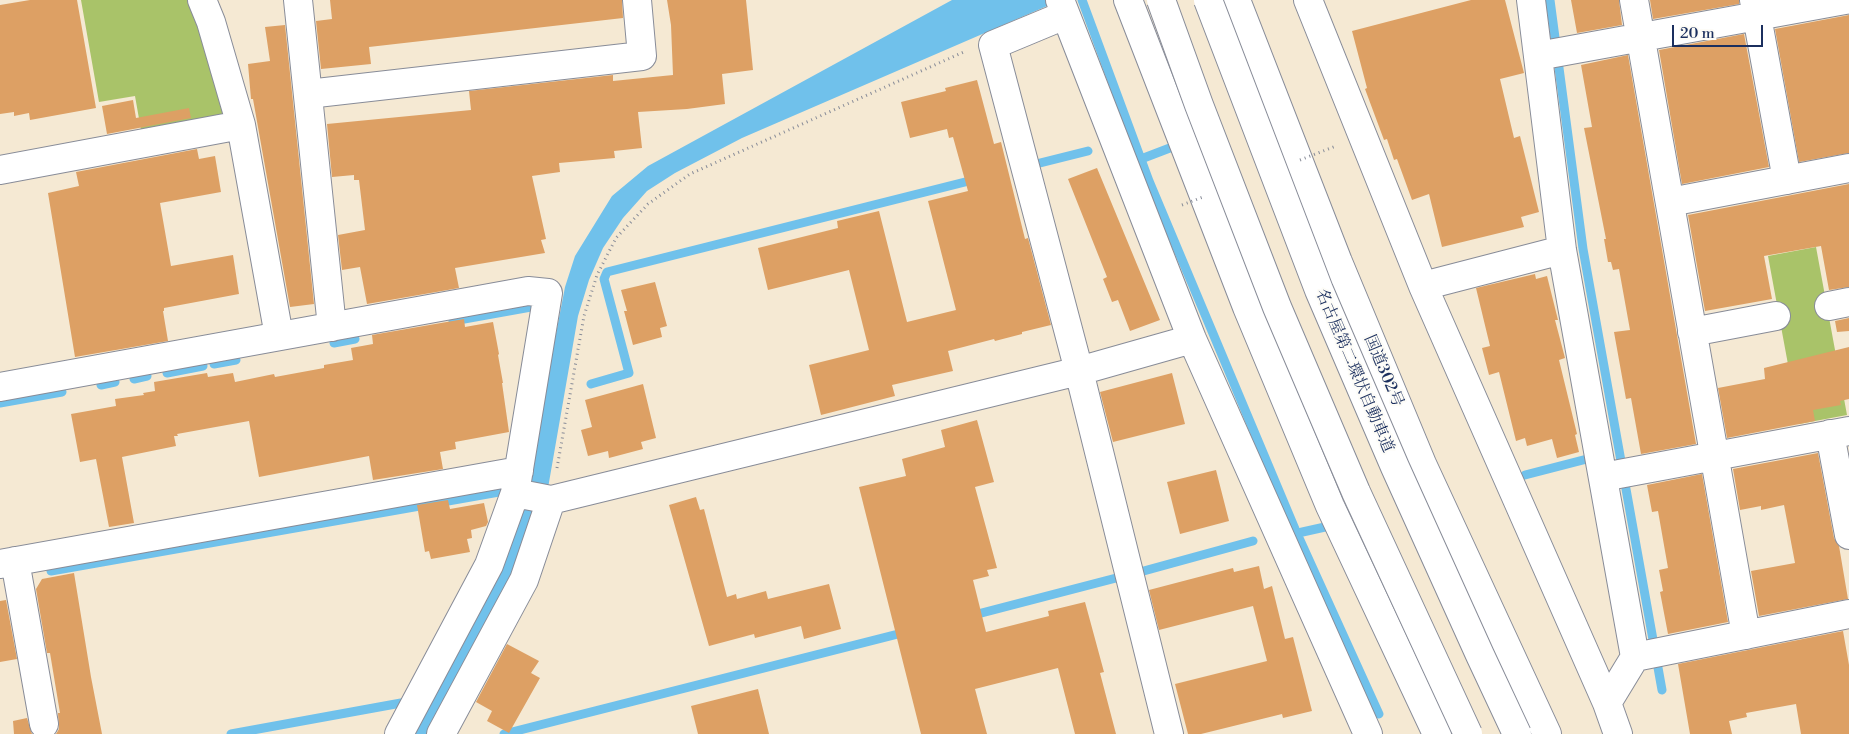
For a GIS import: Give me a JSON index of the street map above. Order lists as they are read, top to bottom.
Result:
{
  "streets": {
    "main road": ["名古屋第二環状自動車道", "国道302号"]
  },
  "scale_bar": "20 m"
}
